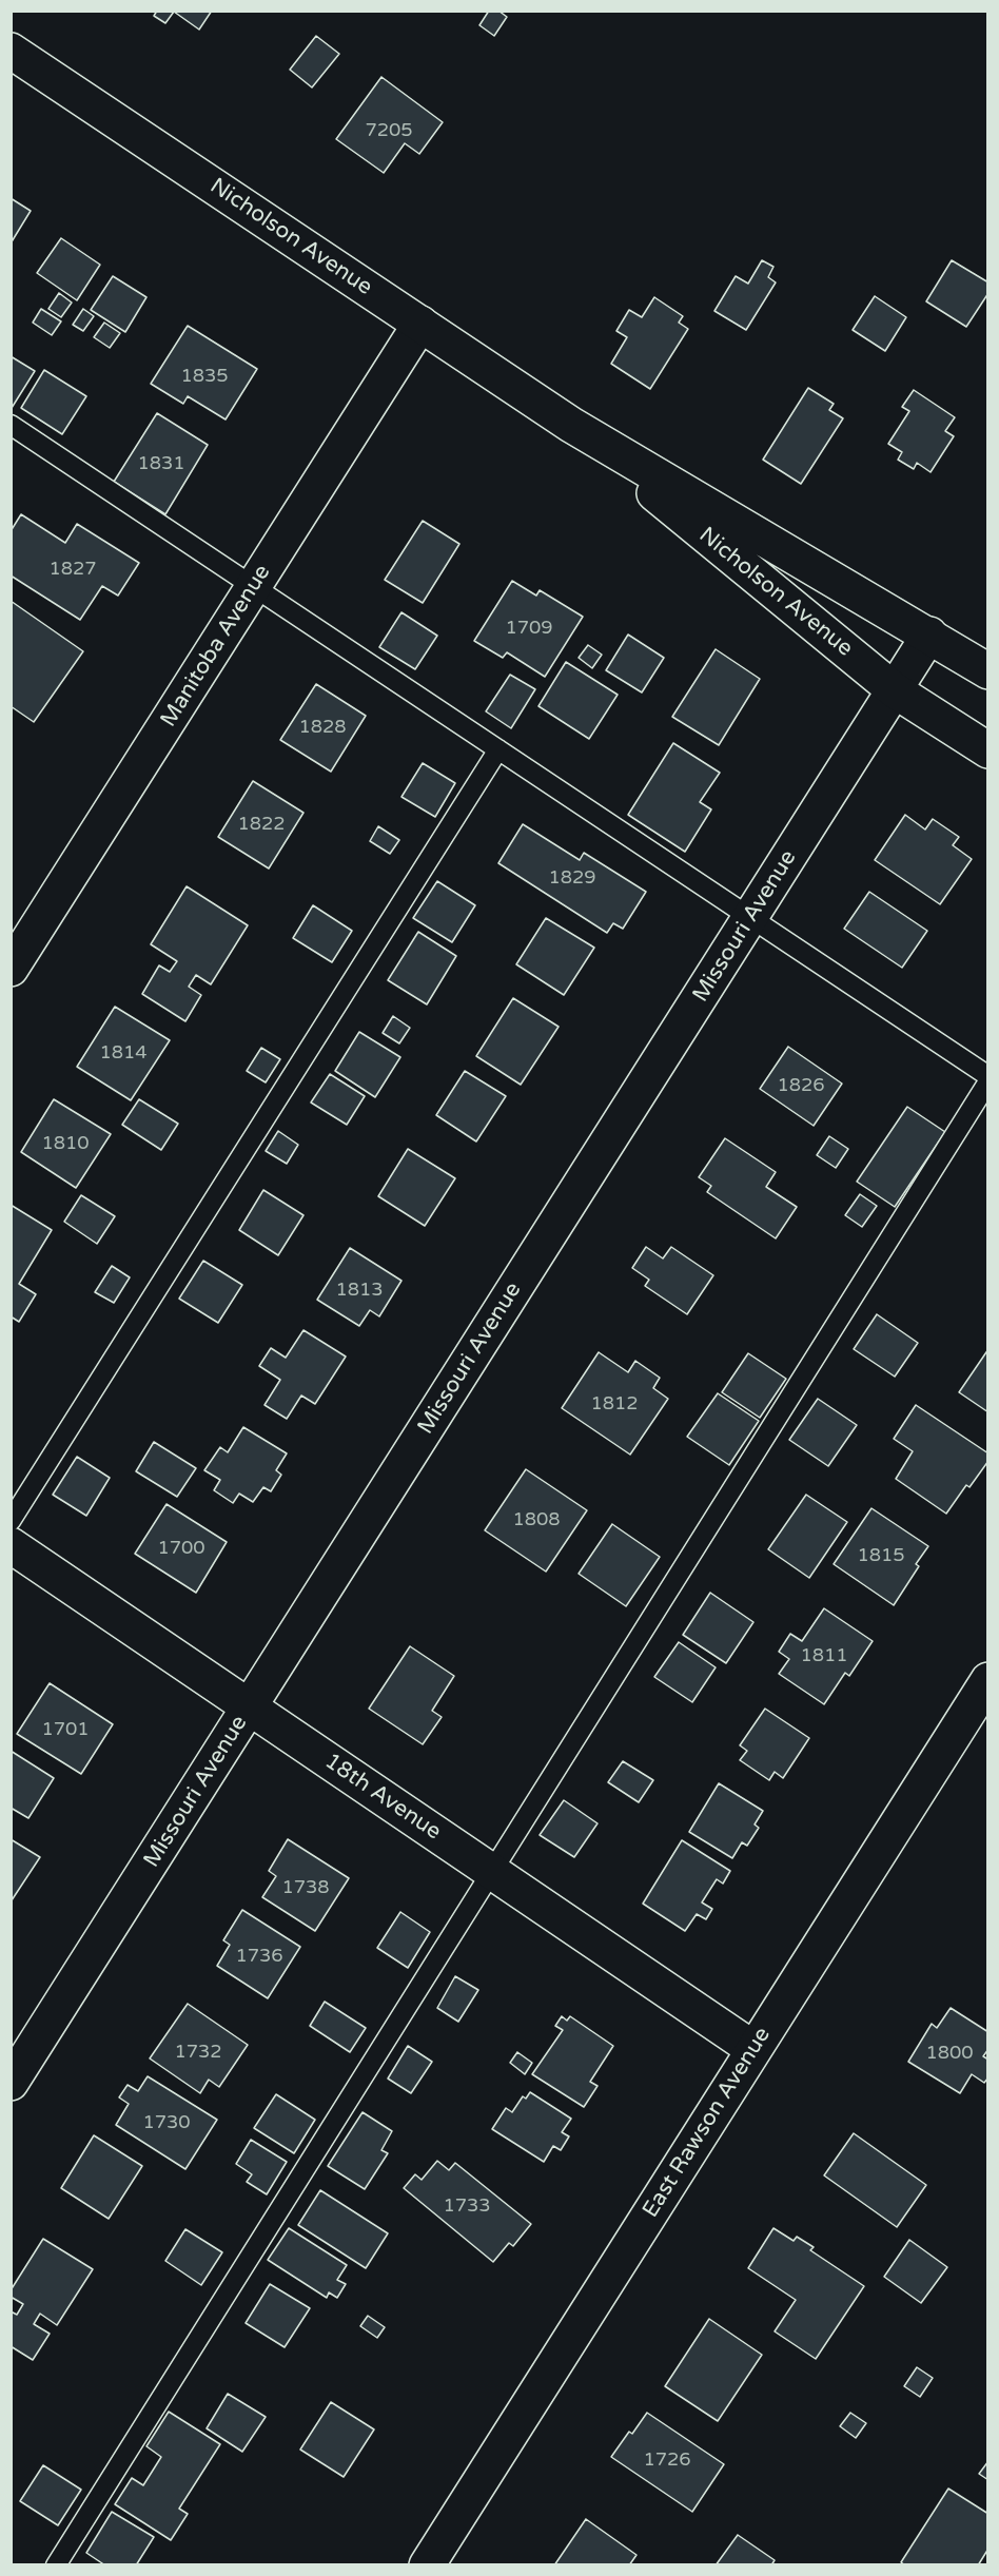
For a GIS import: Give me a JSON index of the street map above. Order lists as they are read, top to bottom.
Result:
{
  "streets": {
    "street": [
      "Nicholson Avenue",
      "Manitoba Avenue",
      "Missouri Avenue",
      "18th Avenue",
      "East Rawson Avenue"
    ]
  },
  "crossings": [
    ["Nicholson Avenue", "Manitoba Avenue"],
    ["Nicholson Avenue", "Missouri Avenue"],
    ["Missouri Avenue", "18th Avenue"],
    ["18th Avenue", "East Rawson Avenue"]
  ],
  "house_numbers": [
    "7205",
    "1835",
    "1831",
    "1827",
    "1709",
    "1828",
    "1822",
    "1829",
    "1814",
    "1826",
    "1810",
    "1813",
    "1812",
    "1808",
    "1700",
    "1815",
    "1811",
    "1701",
    "1738",
    "1736",
    "1732",
    "1800",
    "1730",
    "1733",
    "1726"
  ]
}
